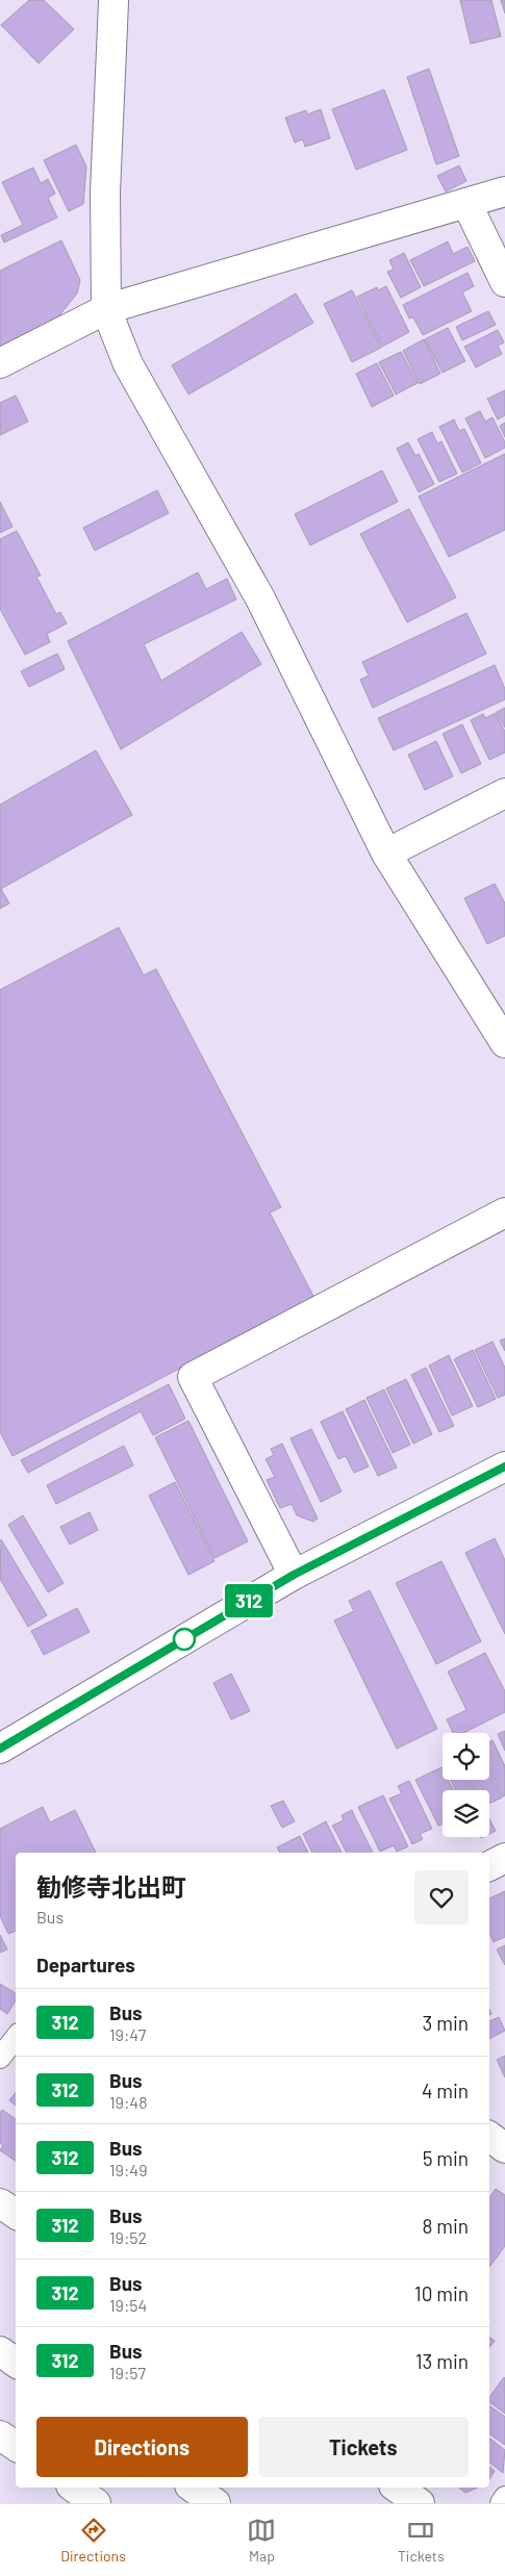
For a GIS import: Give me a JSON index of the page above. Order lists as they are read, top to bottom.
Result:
{
  "lines": ["bus line 312"],
  "page": {
    "on_map": "312",
    "heading": [
      ["勧修寺北出町", "Bus"],
      "Departures"
    ],
    "list": [
      {
        "mark": "312",
        "name": "Bus",
        "note": "19:47",
        "value": "3 min"
      },
      {
        "mark": "312",
        "name": "Bus",
        "note": "19:48",
        "value": "4 min"
      },
      {
        "mark": "312",
        "name": "Bus",
        "note": "19:49",
        "value": "5 min"
      },
      {
        "mark": "312",
        "name": "Bus",
        "note": "19:52",
        "value": "8 min"
      },
      {
        "mark": "312",
        "name": "Bus",
        "note": "19:54",
        "value": "10 min"
      },
      {
        "mark": "312",
        "name": "Bus",
        "note": "19:57",
        "value": "13 min"
      }
    ],
    "buttons": ["Directions", "Tickets"],
    "tabs": ["Directions", "Map", "Tickets"]
  }
}
